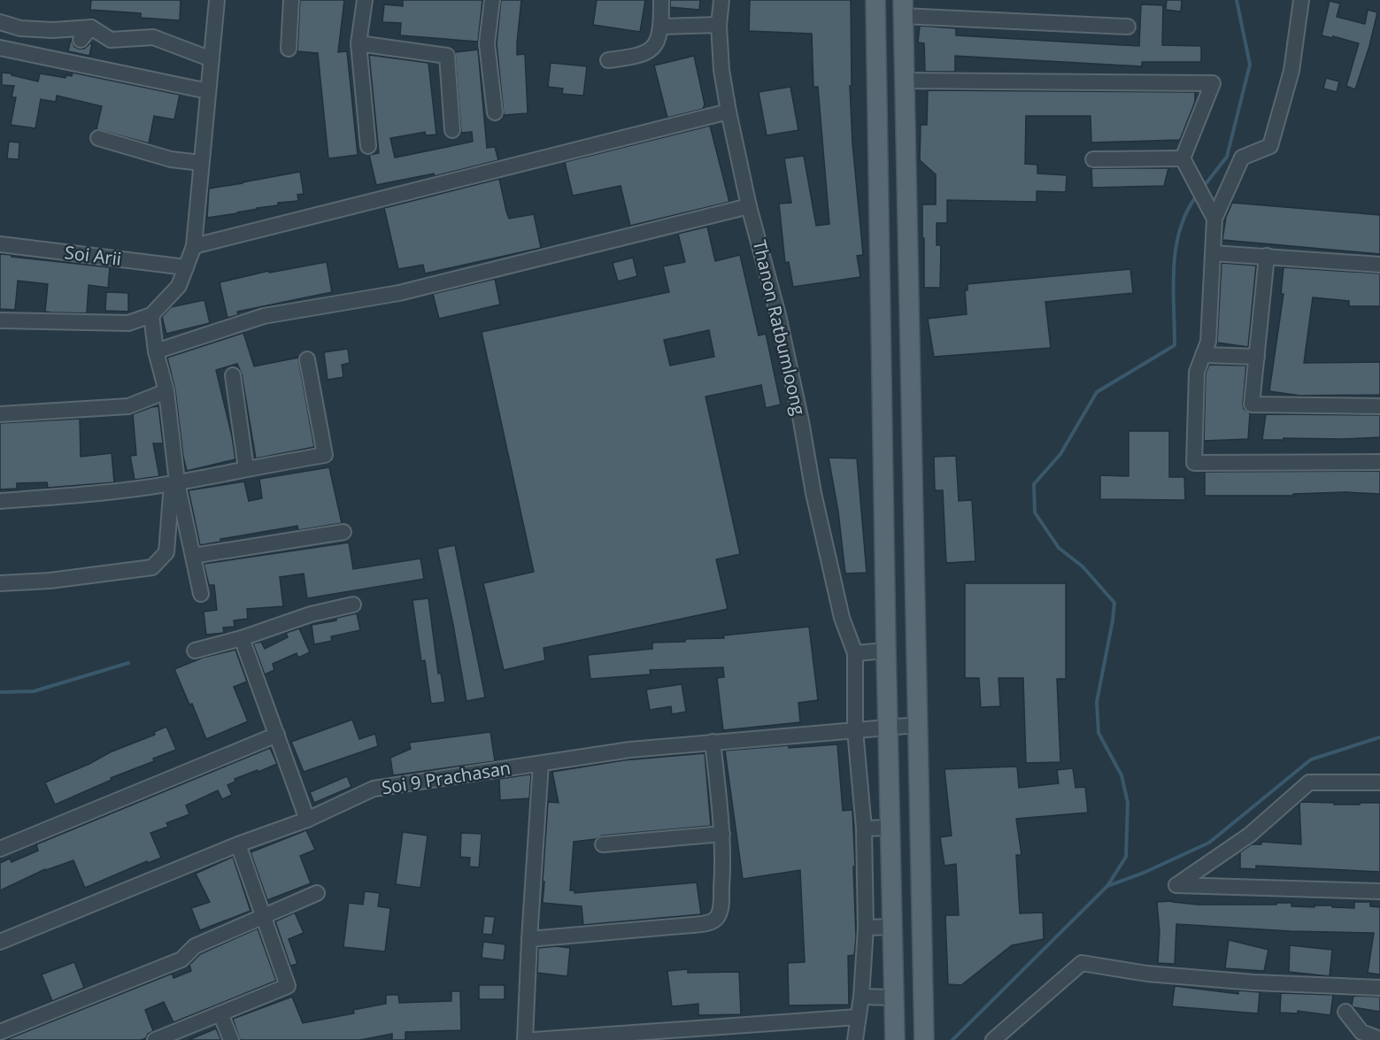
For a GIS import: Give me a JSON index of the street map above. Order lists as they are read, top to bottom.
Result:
{
  "streets": {
    "street": ["Soi Arii", "Thanon Ratbumloong", "Soi 9 Prachasan"]
  }
}
